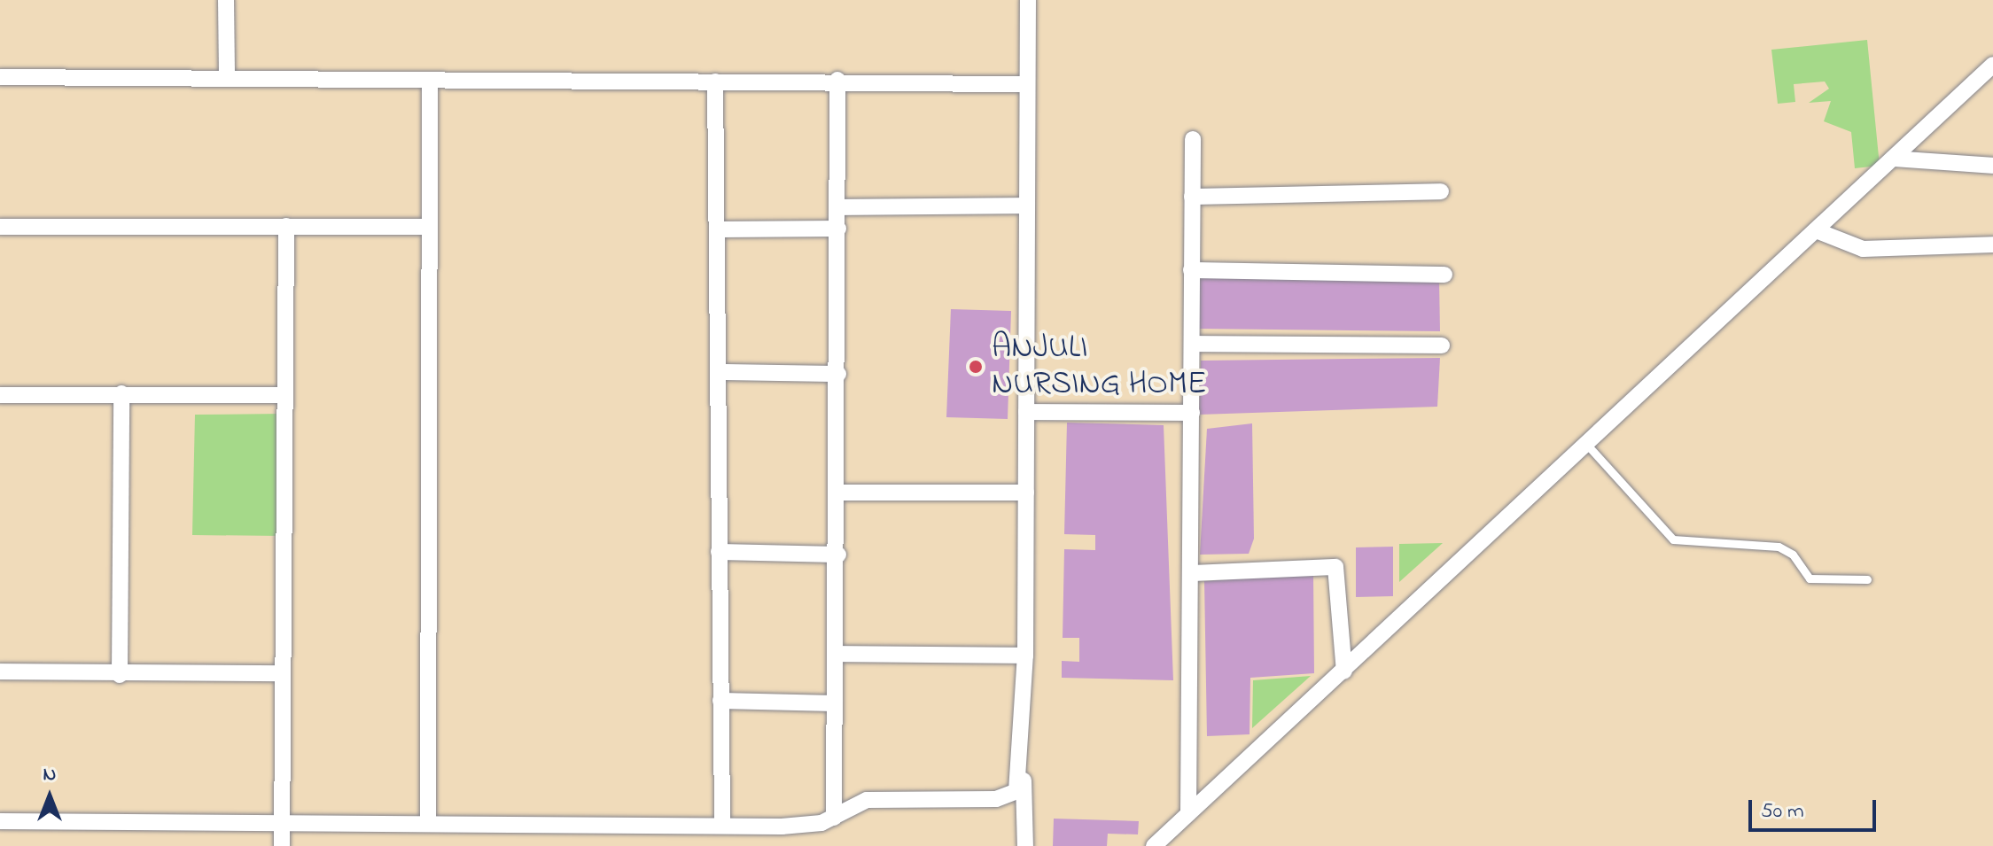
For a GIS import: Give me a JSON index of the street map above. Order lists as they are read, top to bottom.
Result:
{
  "places": ["ANJULI NURSING HOME"],
  "scale_bar": "50 m",
  "north": "top"
}
